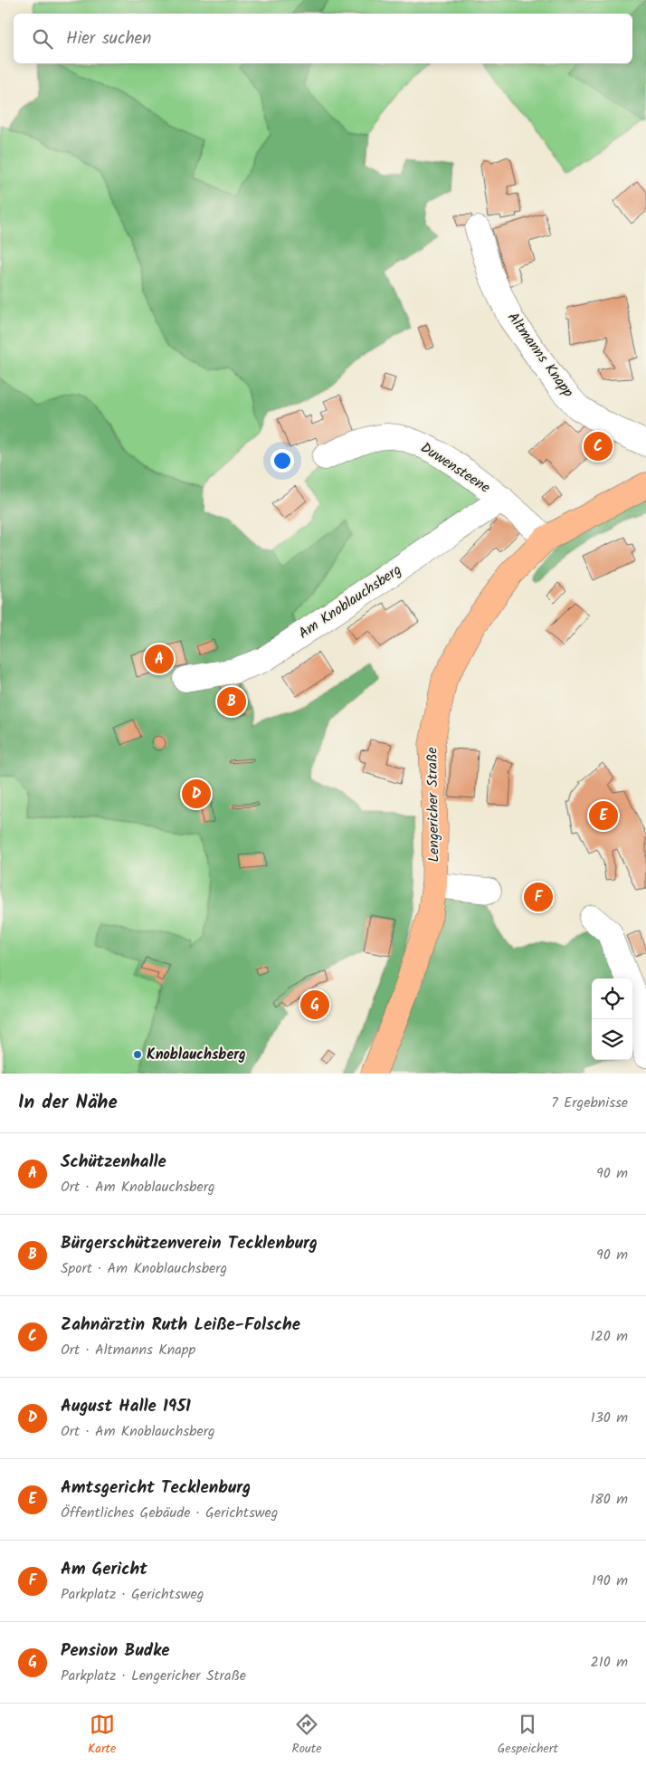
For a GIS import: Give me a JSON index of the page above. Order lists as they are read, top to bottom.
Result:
{
  "streets": {
    "main road": ["Lengericher Straße"],
    "street": ["Altmanns Knapp", "Duwensteene", "Am Knoblauchsberg"]
  },
  "crossings": [
    ["Duwensteene", "Am Knoblauchsberg"],
    ["Duwensteene", "Lengericher Straße"]
  ],
  "places": ["Knoblauchsberg"],
  "page": {
    "search": "Hier suchen",
    "pins": [
      "C",
      "A",
      "B",
      "D",
      "E",
      "F",
      "G"
    ],
    "heading": ["In der Nähe", "7 Ergebnisse"],
    "list": [
      {
        "mark": "A",
        "name": "Schützenhalle",
        "note": "Ort · Am Knoblauchsberg",
        "value": "90 m"
      },
      {
        "mark": "B",
        "name": "Bürgerschützenverein Tecklenburg",
        "note": "Sport · Am Knoblauchsberg",
        "value": "90 m"
      },
      {
        "mark": "C",
        "name": "Zahnärztin Ruth Leiße-Folsche",
        "note": "Ort · Altmanns Knapp",
        "value": "120 m"
      },
      {
        "mark": "D",
        "name": "August Halle 1951",
        "note": "Ort · Am Knoblauchsberg",
        "value": "130 m"
      },
      {
        "mark": "E",
        "name": "Amtsgericht Tecklenburg",
        "note": "Öffentliches Gebäude · Gerichtsweg",
        "value": "180 m"
      },
      {
        "mark": "F",
        "name": "Am Gericht",
        "note": "Parkplatz · Gerichtsweg",
        "value": "190 m"
      },
      {
        "mark": "G",
        "name": "Pension Budke",
        "note": "Parkplatz · Lengericher Straße",
        "value": "210 m"
      }
    ],
    "nav": ["Karte", "Route", "Gespeichert"]
  }
}
